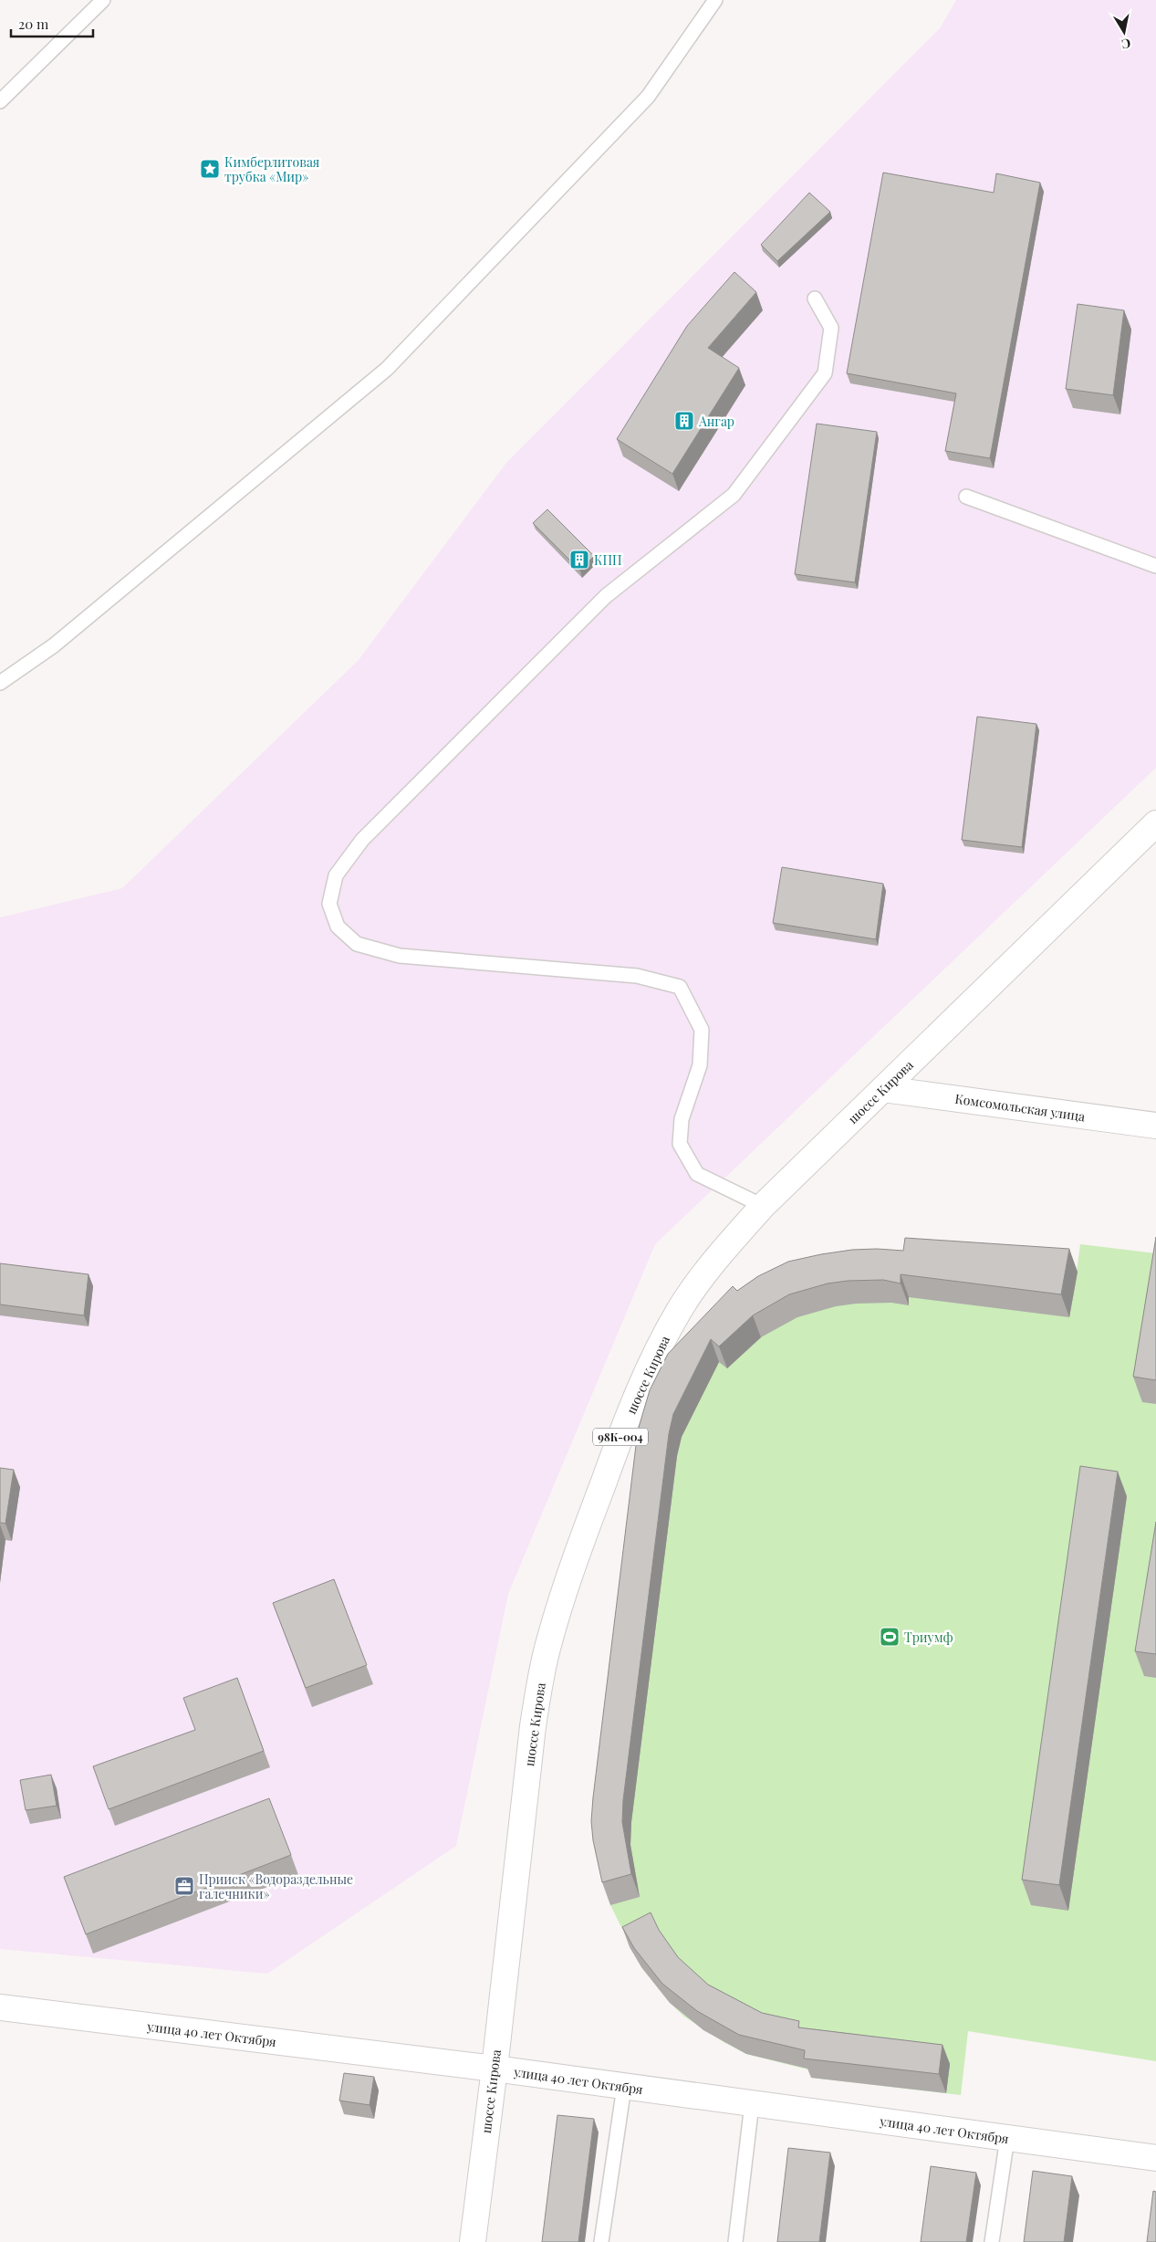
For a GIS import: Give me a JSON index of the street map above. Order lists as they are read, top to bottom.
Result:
{
  "streets": {
    "main road": [
      "шоссе Кирова",
      "Комсомольская улица",
      "98К-004",
      "улица 40 лет Октября"
    ]
  },
  "crossings": [
    ["шоссе Кирова", "Комсомольская улица"],
    ["шоссе Кирова", "улица 40 лет Октября"]
  ],
  "places": {
    "place": ["Кимберлитовая трубка «Мир»"],
    "building": ["Ангар", "КПП"],
    "sports": ["Триумф"],
    "office": ["Прииск «Водораздельные галечники»"]
  },
  "scale_bar": "20 m",
  "north": "bottom"
}
